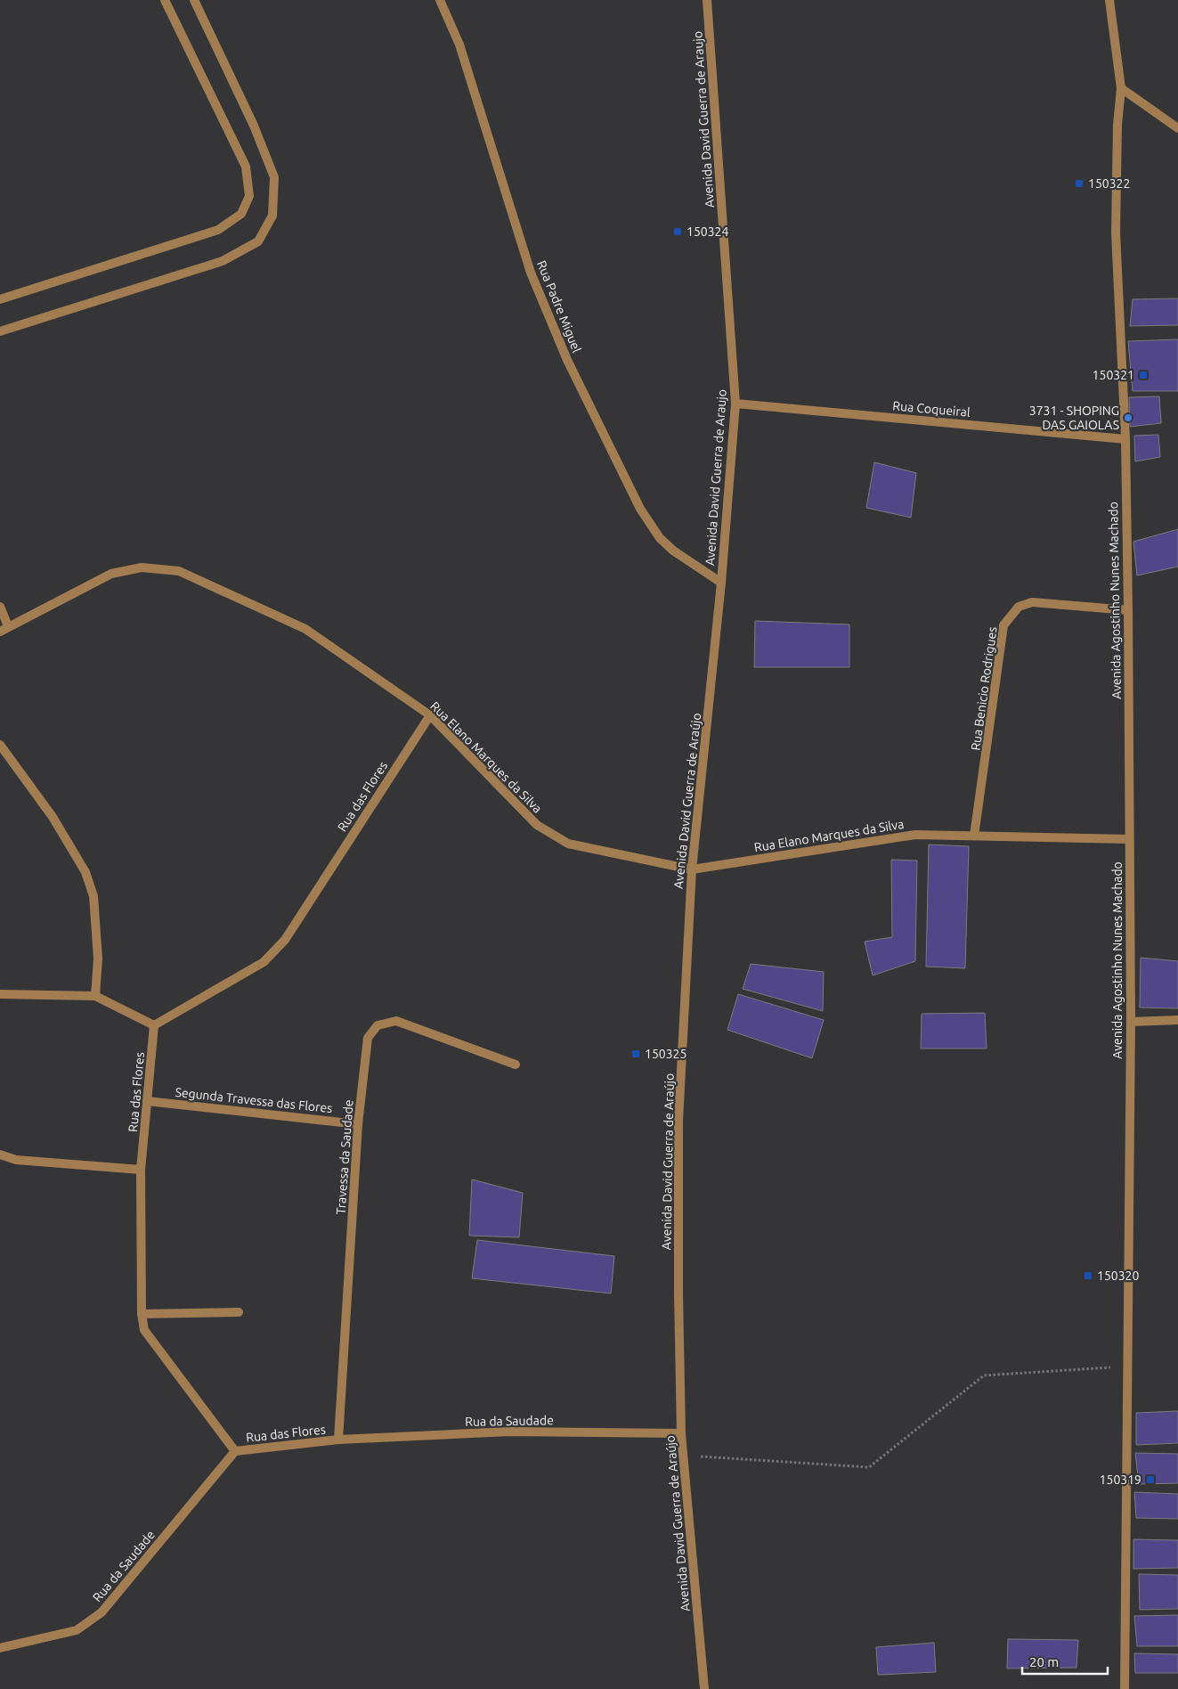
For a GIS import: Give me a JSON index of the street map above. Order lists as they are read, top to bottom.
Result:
{
  "streets": {
    "street": [
      "Avenida David Guerra de Araujo",
      "Rua Padre Miguel",
      "Rua Coqueiral",
      "Avenida Agostinho Nunes Machado",
      "Rua Benicio Rodrigues",
      "Rua Elano Marques da Silva",
      "Rua das Flores",
      "Avenida David Guerra de Araújo",
      "Segunda Travessa das Flores",
      "Travessa da Saudade",
      "Rua da Saudade"
    ]
  },
  "crossings": [
    ["Avenida David Guerra de Araujo", "Rua Padre Miguel"],
    ["Avenida David Guerra de Araujo", "Rua Coqueiral"],
    ["Avenida David Guerra de Araujo", "Avenida David Guerra de Araújo"],
    ["Rua Padre Miguel", "Avenida David Guerra de Araújo"],
    ["Rua Coqueiral", "Avenida Agostinho Nunes Machado"],
    ["Avenida Agostinho Nunes Machado", "Rua Benicio Rodrigues"],
    ["Avenida Agostinho Nunes Machado", "Rua Elano Marques da Silva"],
    ["Rua Benicio Rodrigues", "Rua Elano Marques da Silva"],
    ["Rua Elano Marques da Silva", "Rua das Flores"],
    ["Rua Elano Marques da Silva", "Avenida David Guerra de Araújo"],
    ["Rua das Flores", "Segunda Travessa das Flores"],
    ["Rua das Flores", "Travessa da Saudade"],
    ["Rua das Flores", "Rua da Saudade"],
    ["Avenida David Guerra de Araújo", "Rua da Saudade"],
    ["Segunda Travessa das Flores", "Travessa da Saudade"],
    ["Travessa da Saudade", "Rua da Saudade"]
  ],
  "places": {
    "transit": [
      "150322",
      "150324",
      "150321",
      "150325",
      "150320",
      "150319"
    ],
    "other": ["3731 - SHOPING DAS GAIOLAS"]
  },
  "scale_bar": "20 m"
}
